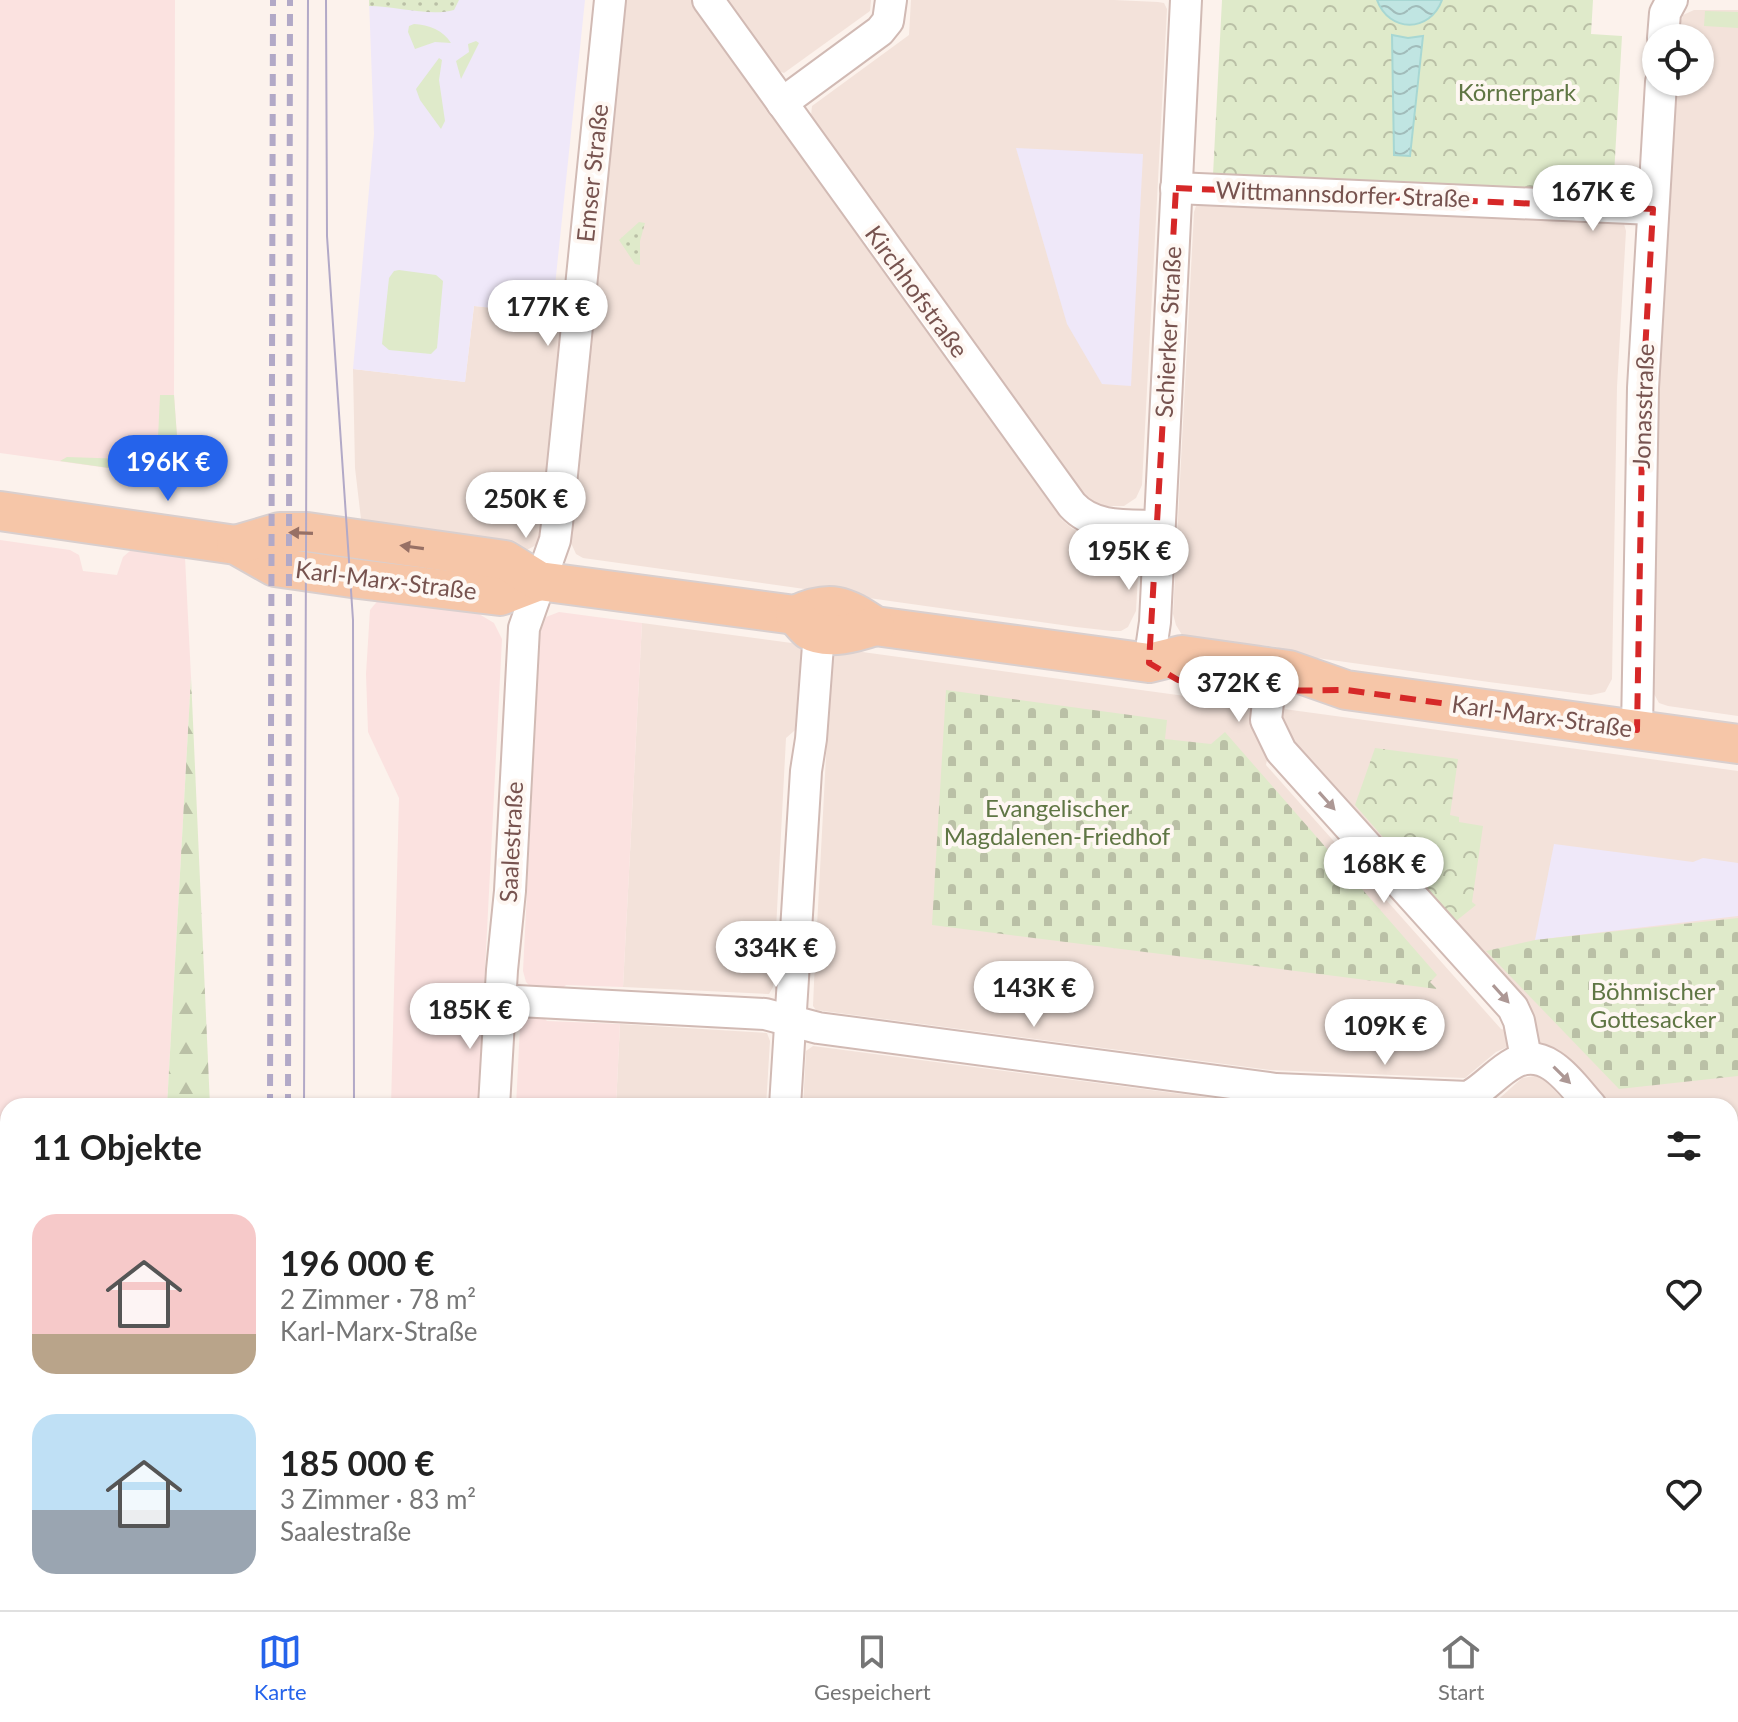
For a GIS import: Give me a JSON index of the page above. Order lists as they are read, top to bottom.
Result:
{
  "streets": {
    "main road": ["Karl-Marx-Straße"],
    "street": [
      "Emser Straße",
      "Wittmannsdorfer Straße",
      "Kirchhofstraße",
      "Schierker Straße",
      "Jonasstraße",
      "Saalestraße"
    ]
  },
  "crossings": [
    ["Emser Straße", "Karl-Marx-Straße"],
    ["Emser Straße", "Saalestraße"],
    ["Wittmannsdorfer Straße", "Schierker Straße"],
    ["Wittmannsdorfer Straße", "Jonasstraße"],
    ["Kirchhofstraße", "Schierker Straße"],
    ["Schierker Straße", "Karl-Marx-Straße"],
    ["Jonasstraße", "Karl-Marx-Straße"],
    ["Karl-Marx-Straße", "Saalestraße"]
  ],
  "parks": ["Körnerpark", "Evangelischer Magdalenen-Friedhof", "Böhmischer Gottesacker"],
  "page": {
    "price": [
      "167K €",
      "177K €",
      "196K €",
      "250K €",
      "195K €",
      "372K €",
      "168K €",
      "334K €",
      "143K €",
      "185K €",
      "109K €"
    ],
    "heading": "11 Objekte",
    "list": [
      {
        "name": "196 000 €",
        "note": "2 Zimmer · 78 m² · Karl-Marx-Straße"
      },
      {
        "name": "185 000 €",
        "note": "3 Zimmer · 83 m² · Saalestraße"
      }
    ],
    "tabs": ["Karte", "Gespeichert", "Start"]
  }
}
